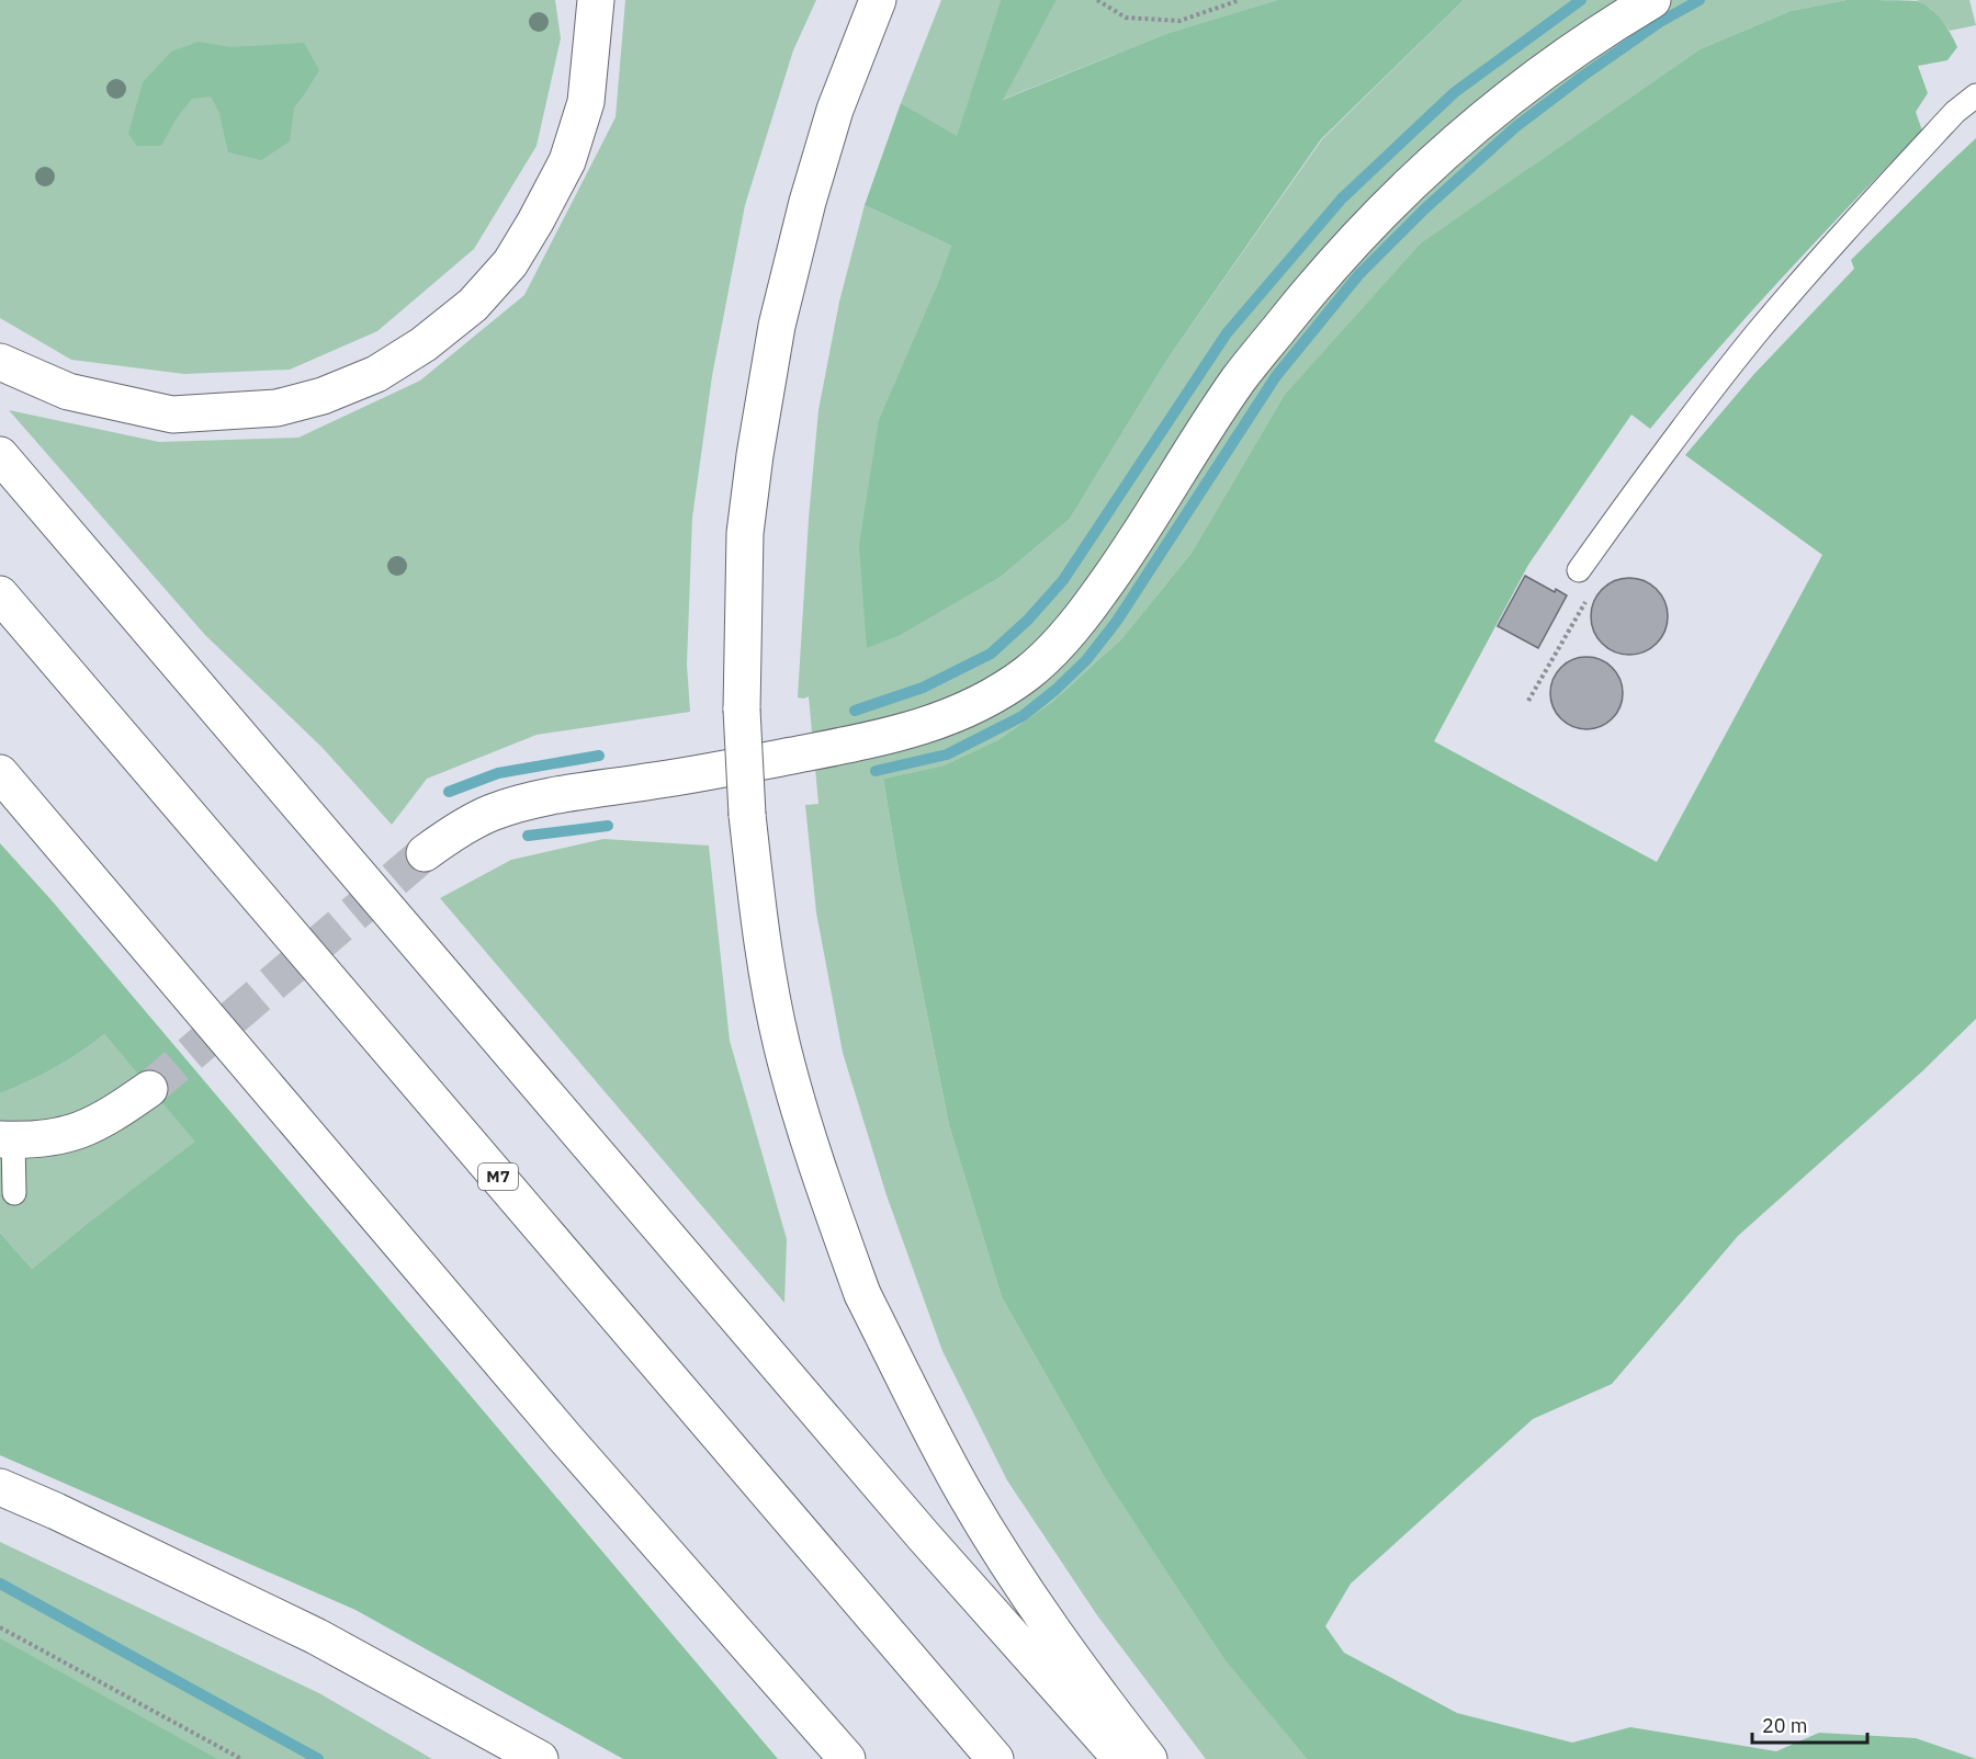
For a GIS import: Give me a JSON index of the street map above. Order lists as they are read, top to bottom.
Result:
{
  "streets": {
    "highway": ["M7"]
  },
  "scale_bar": "20 m"
}
